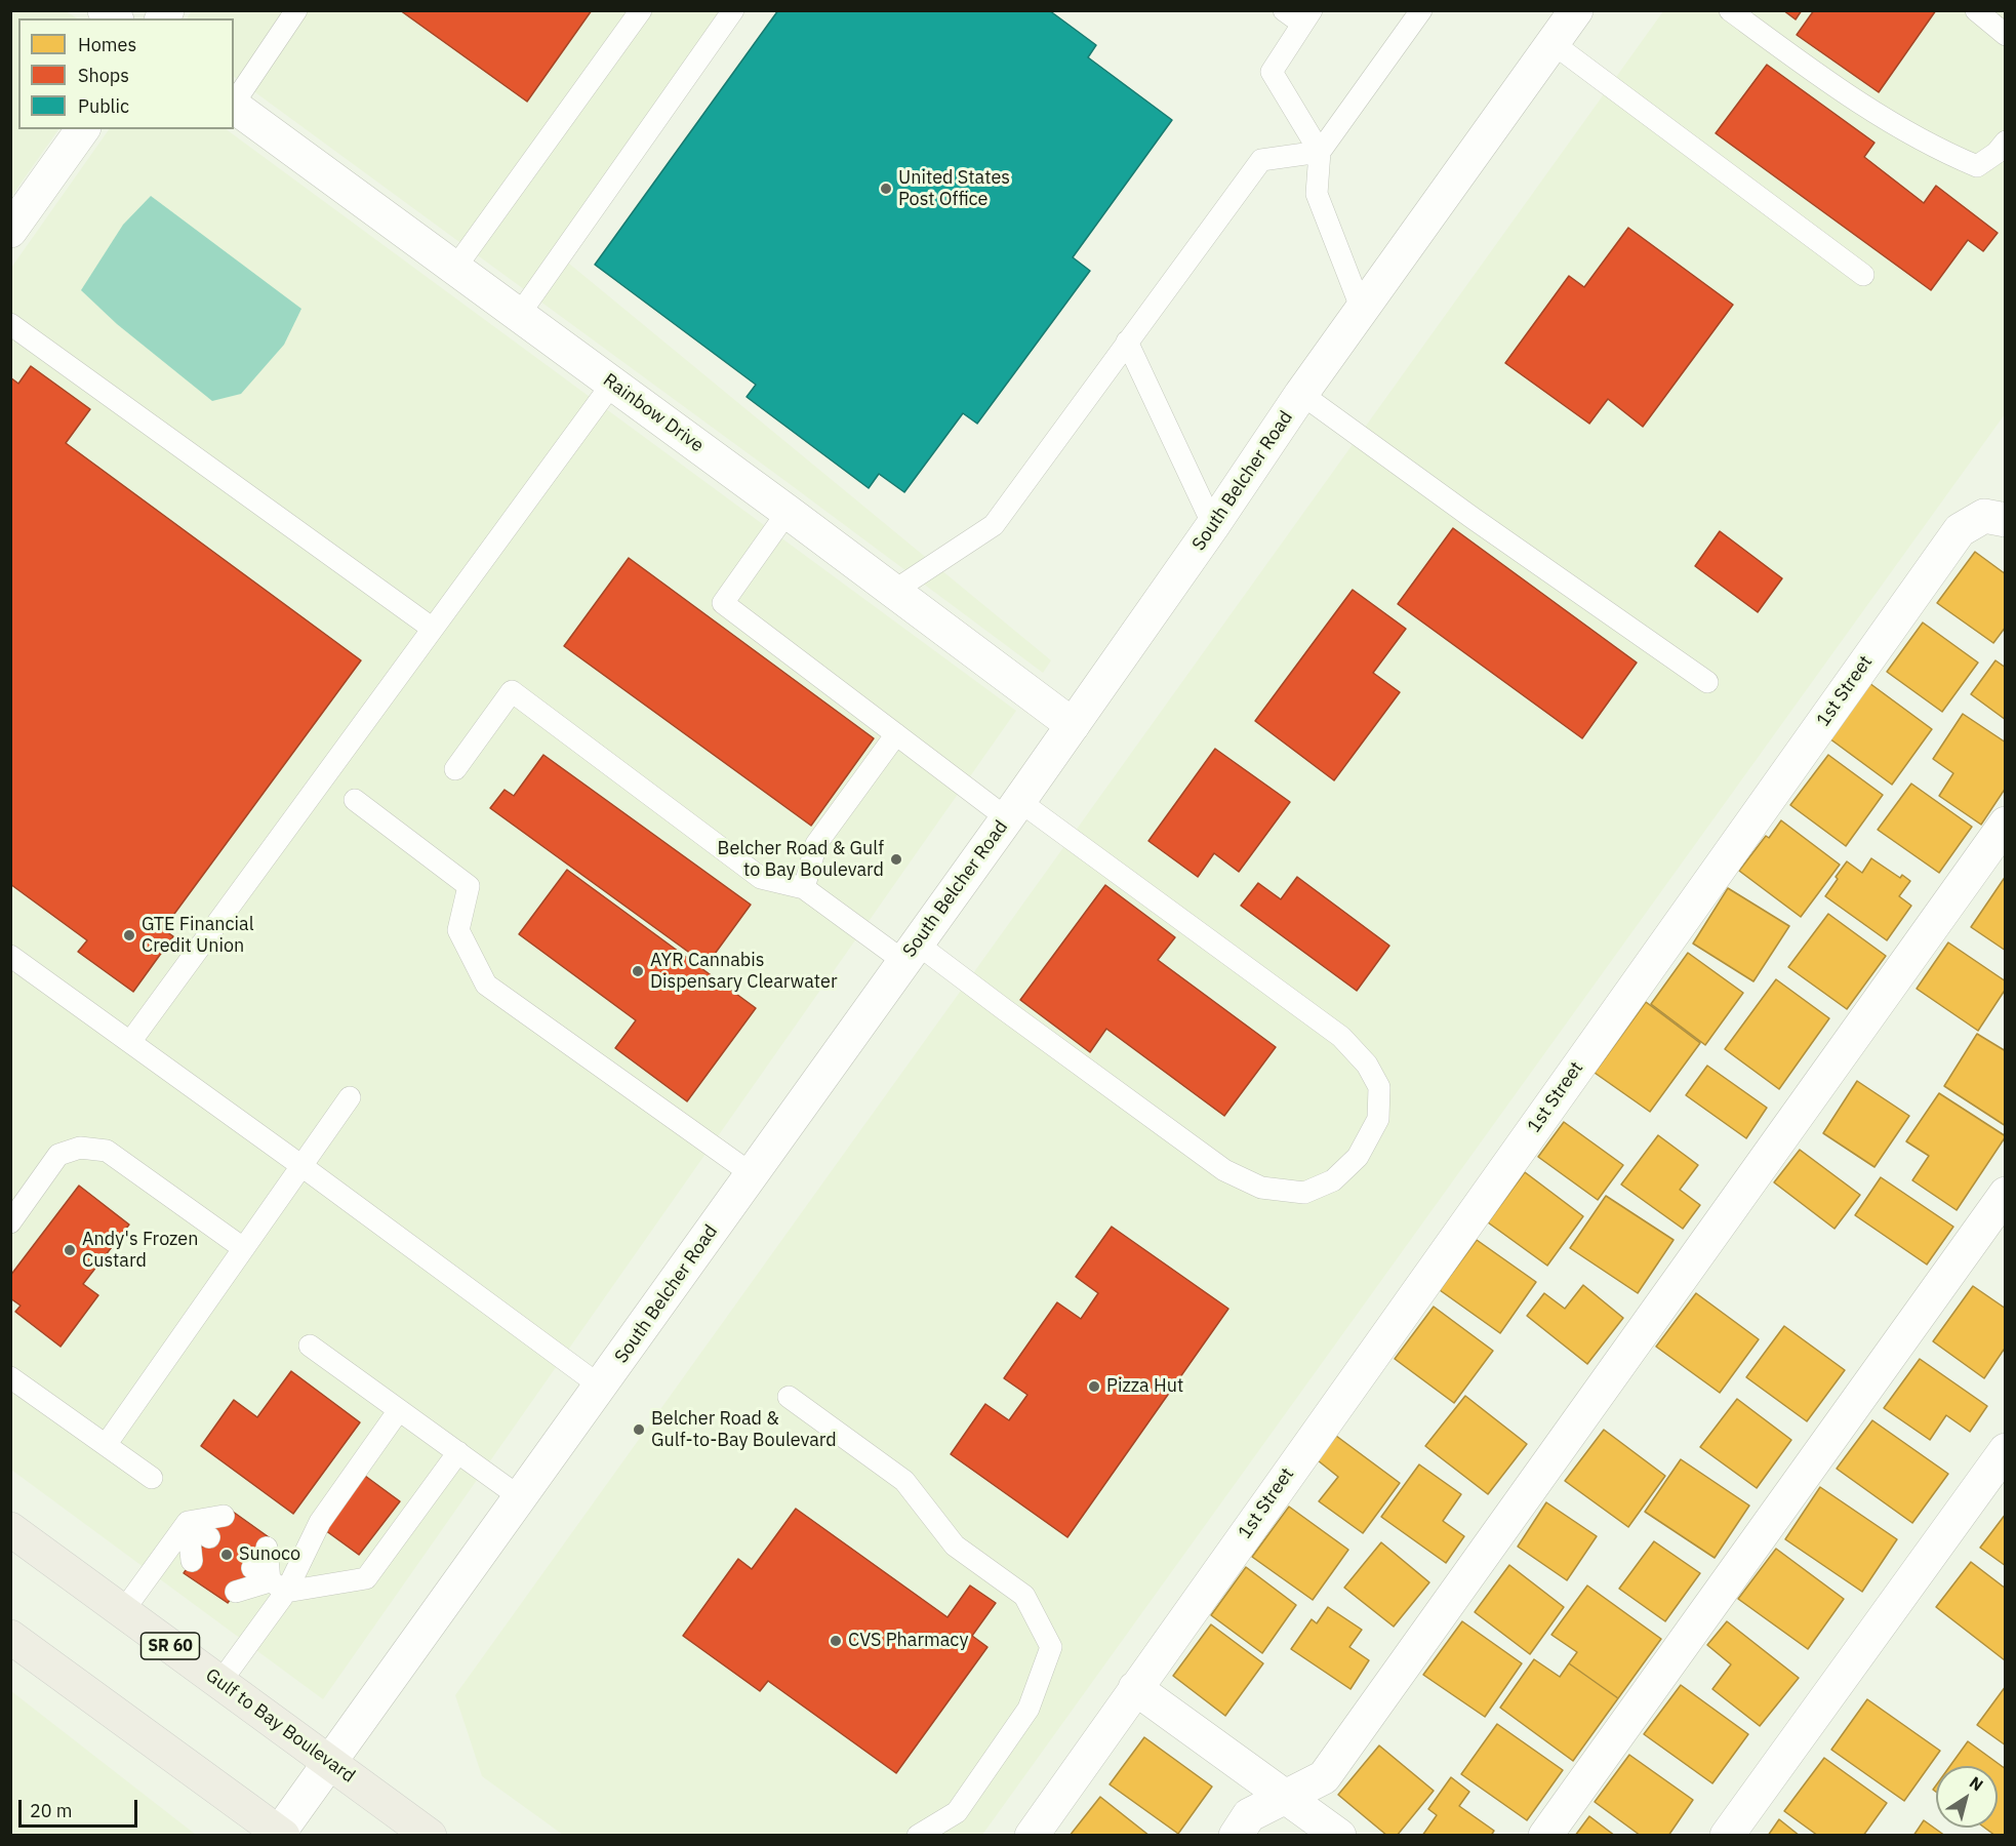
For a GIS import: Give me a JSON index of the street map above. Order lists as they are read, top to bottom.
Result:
{
  "streets": {
    "main road": ["SR 60", "Gulf to Bay Boulevard"],
    "street": ["Rainbow Drive", "South Belcher Road", "1st Street"]
  },
  "crossings": [
    ["Rainbow Drive", "South Belcher Road"],
    ["South Belcher Road", "Gulf to Bay Boulevard"]
  ],
  "places": [
    "United States Post Office",
    "Belcher Road & Gulf to Bay Boulevard",
    "GTE Financial Credit Union",
    "AYR Cannabis Dispensary Clearwater",
    "Andy's Frozen Custard",
    "Pizza Hut",
    "Belcher Road & Gulf-to-Bay Boulevard",
    "Sunoco",
    "CVS Pharmacy"
  ],
  "legend": ["Homes", "Shops", "Public"],
  "scale_bar": "20 m",
  "north": "top right"
}
